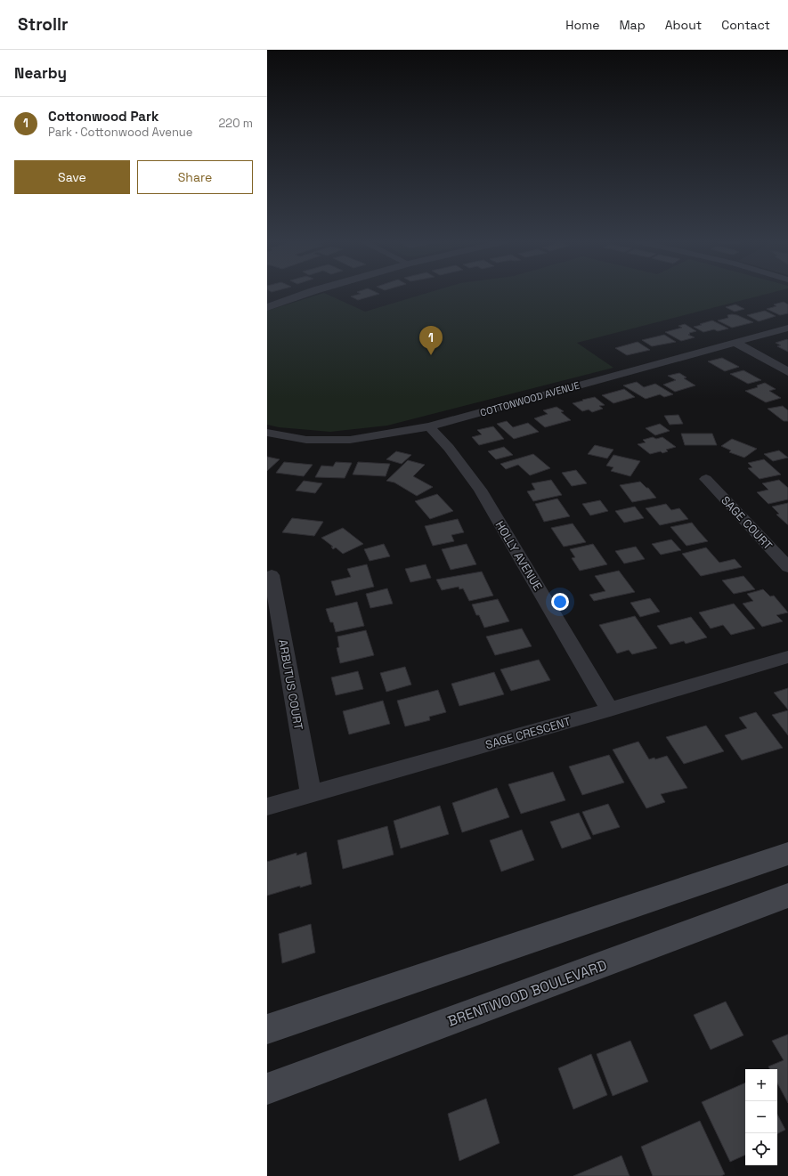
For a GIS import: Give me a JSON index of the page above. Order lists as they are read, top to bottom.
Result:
{
  "streets": {
    "main road": ["BRENTWOOD BOULEVARD"],
    "street": [
      "COTTONWOOD AVENUE",
      "SAGE COURT",
      "HOLLY AVENUE",
      "ARBUTUS COURT",
      "SAGE CRESCENT"
    ]
  },
  "crossings": [
    ["COTTONWOOD AVENUE", "HOLLY AVENUE"],
    ["HOLLY AVENUE", "SAGE CRESCENT"],
    ["ARBUTUS COURT", "SAGE CRESCENT"]
  ],
  "page": {
    "header": "Strollr",
    "nav": [
      "Home",
      "Map",
      "About",
      "Contact"
    ],
    "heading": "Nearby",
    "list": [
      {
        "mark": "1",
        "name": "Cottonwood Park",
        "note": "Park · Cottonwood Avenue",
        "value": "220 m"
      }
    ],
    "buttons": ["Save", "Share"],
    "pins": "1",
    "map_buttons": ["+", "−"]
  }
}
